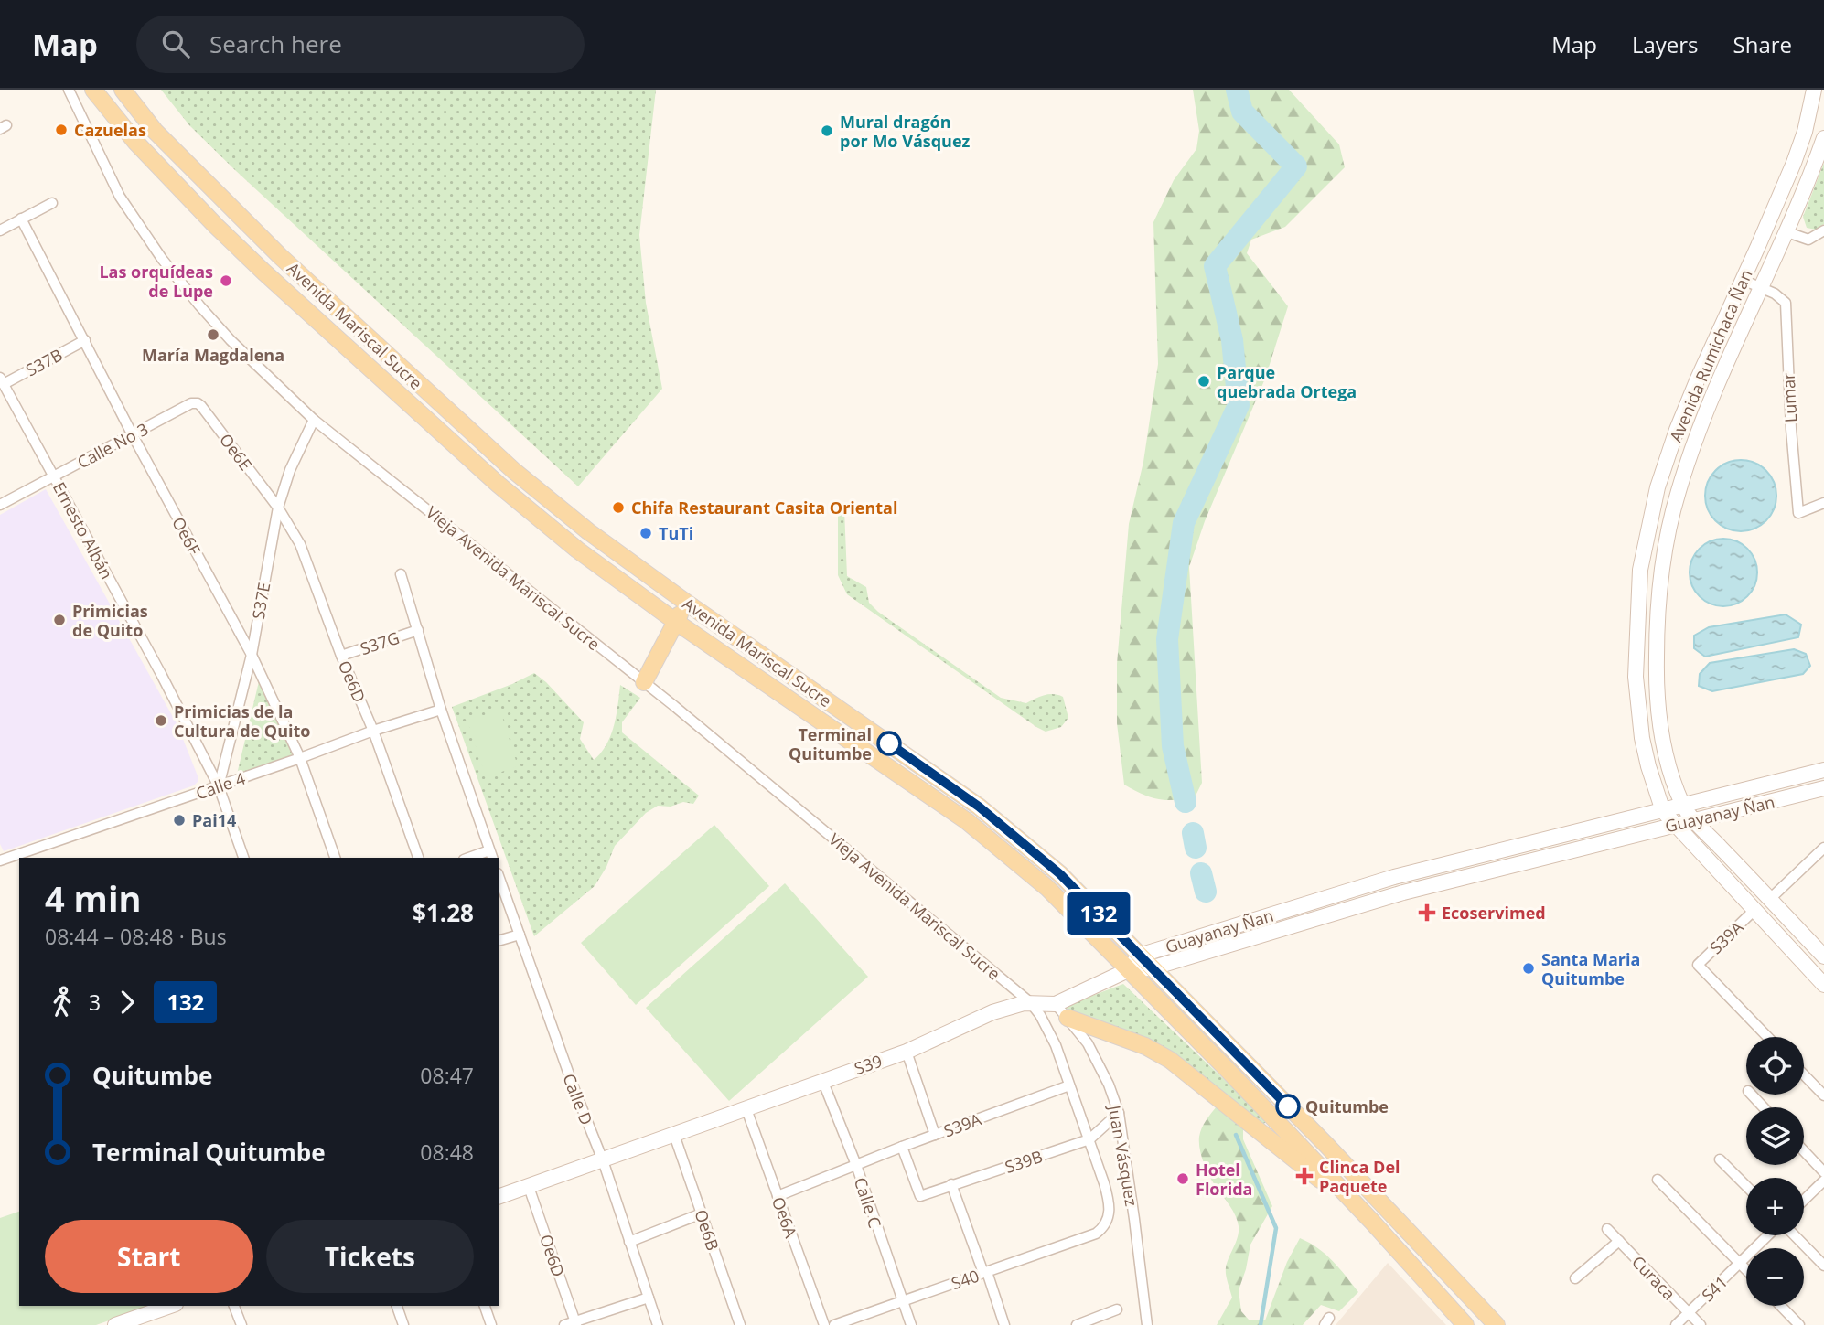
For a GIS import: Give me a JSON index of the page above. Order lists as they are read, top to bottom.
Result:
{
  "streets": {
    "main road": [
      "Avenida Mariscal Sucre",
      "Avenida Rumichaca Ñan",
      "Guayanay Ñan",
      "S39"
    ],
    "street": [
      "S37B",
      "Lumar",
      "Calle No 3",
      "Oe6E",
      "Ernesto Albán",
      "Oe6F",
      "Vieja Avenida Mariscal Sucre",
      "S37E",
      "S37G",
      "Oe6D",
      "Calle 4",
      "S39A",
      "Calle D",
      "Juan Vásquez",
      "S39B",
      "Calle C",
      "Oe6A",
      "Oe6B",
      "Curaca",
      "S40",
      "S41"
    ]
  },
  "crossings": [
    ["Avenida Mariscal Sucre", "Guayanay Ñan"],
    ["Avenida Mariscal Sucre", "S39"],
    ["Avenida Rumichaca Ñan", "Lumar"],
    ["Avenida Rumichaca Ñan", "Guayanay Ñan"],
    ["Avenida Rumichaca Ñan", "S39A"],
    ["S37B", "Ernesto Albán"],
    ["S37B", "Oe6F"],
    ["Calle No 3", "Oe6E"],
    ["Calle No 3", "Ernesto Albán"],
    ["Calle No 3", "Oe6F"],
    ["Oe6E", "S37E"],
    ["Oe6E", "Oe6D"],
    ["Ernesto Albán", "S37E"],
    ["Ernesto Albán", "Calle 4"],
    ["Oe6F", "S37E"],
    ["Oe6F", "Calle 4"],
    ["Vieja Avenida Mariscal Sucre", "S37E"],
    ["Vieja Avenida Mariscal Sucre", "S39"],
    ["Vieja Avenida Mariscal Sucre", "Juan Vásquez"],
    ["S37E", "Oe6D"],
    ["S37E", "Calle 4"],
    ["S37G", "Oe6D"],
    ["Oe6D", "Calle 4"],
    ["Oe6D", "S39"],
    ["Guayanay Ñan", "S39"],
    ["S39A", "Juan Vásquez"],
    ["S39A", "S39B"],
    ["S39A", "Calle C"],
    ["S39A", "Oe6A"],
    ["S39", "Calle D"],
    ["S39", "Juan Vásquez"],
    ["S39", "Calle C"],
    ["S39", "Oe6A"],
    ["S39", "Oe6B"],
    ["Juan Vásquez", "S39B"],
    ["Juan Vásquez", "S40"],
    ["Calle C", "S40"],
    ["Curaca", "S41"]
  ],
  "places": {
    "other": [
      "Cazuelas",
      "Mural dragón por Mo Vásquez",
      "Las orquídeas de Lupe",
      "María Magdalena",
      "Parque quebrada Ortega",
      "Chifa Restaurant Casita Oriental",
      "TuTi",
      "Primicias de Quito",
      "Primicias de la Cultura de Quito",
      "Terminal Quitumbe",
      "Pai14",
      "Santa Maria Quitumbe",
      "Quitumbe",
      "Hotel Florida"
    ],
    "health": ["Ecoservimed", "Clinca Del Paquete"]
  },
  "lines": ["bus line 132"],
  "page": {
    "header": "Map",
    "search": "Search here",
    "nav": ["Map", "Layers", "Share"],
    "on_map": "132",
    "heading": ["4 min", "08:44 – 08:48 · Bus", "$1.28"],
    "legs": ["3", "132"],
    "map_buttons": ["+", "−"],
    "list": [
      {
        "name": "Quitumbe",
        "value": "08:47"
      },
      {
        "name": "Terminal Quitumbe",
        "value": "08:48"
      }
    ],
    "buttons": ["Start", "Tickets"]
  }
}
